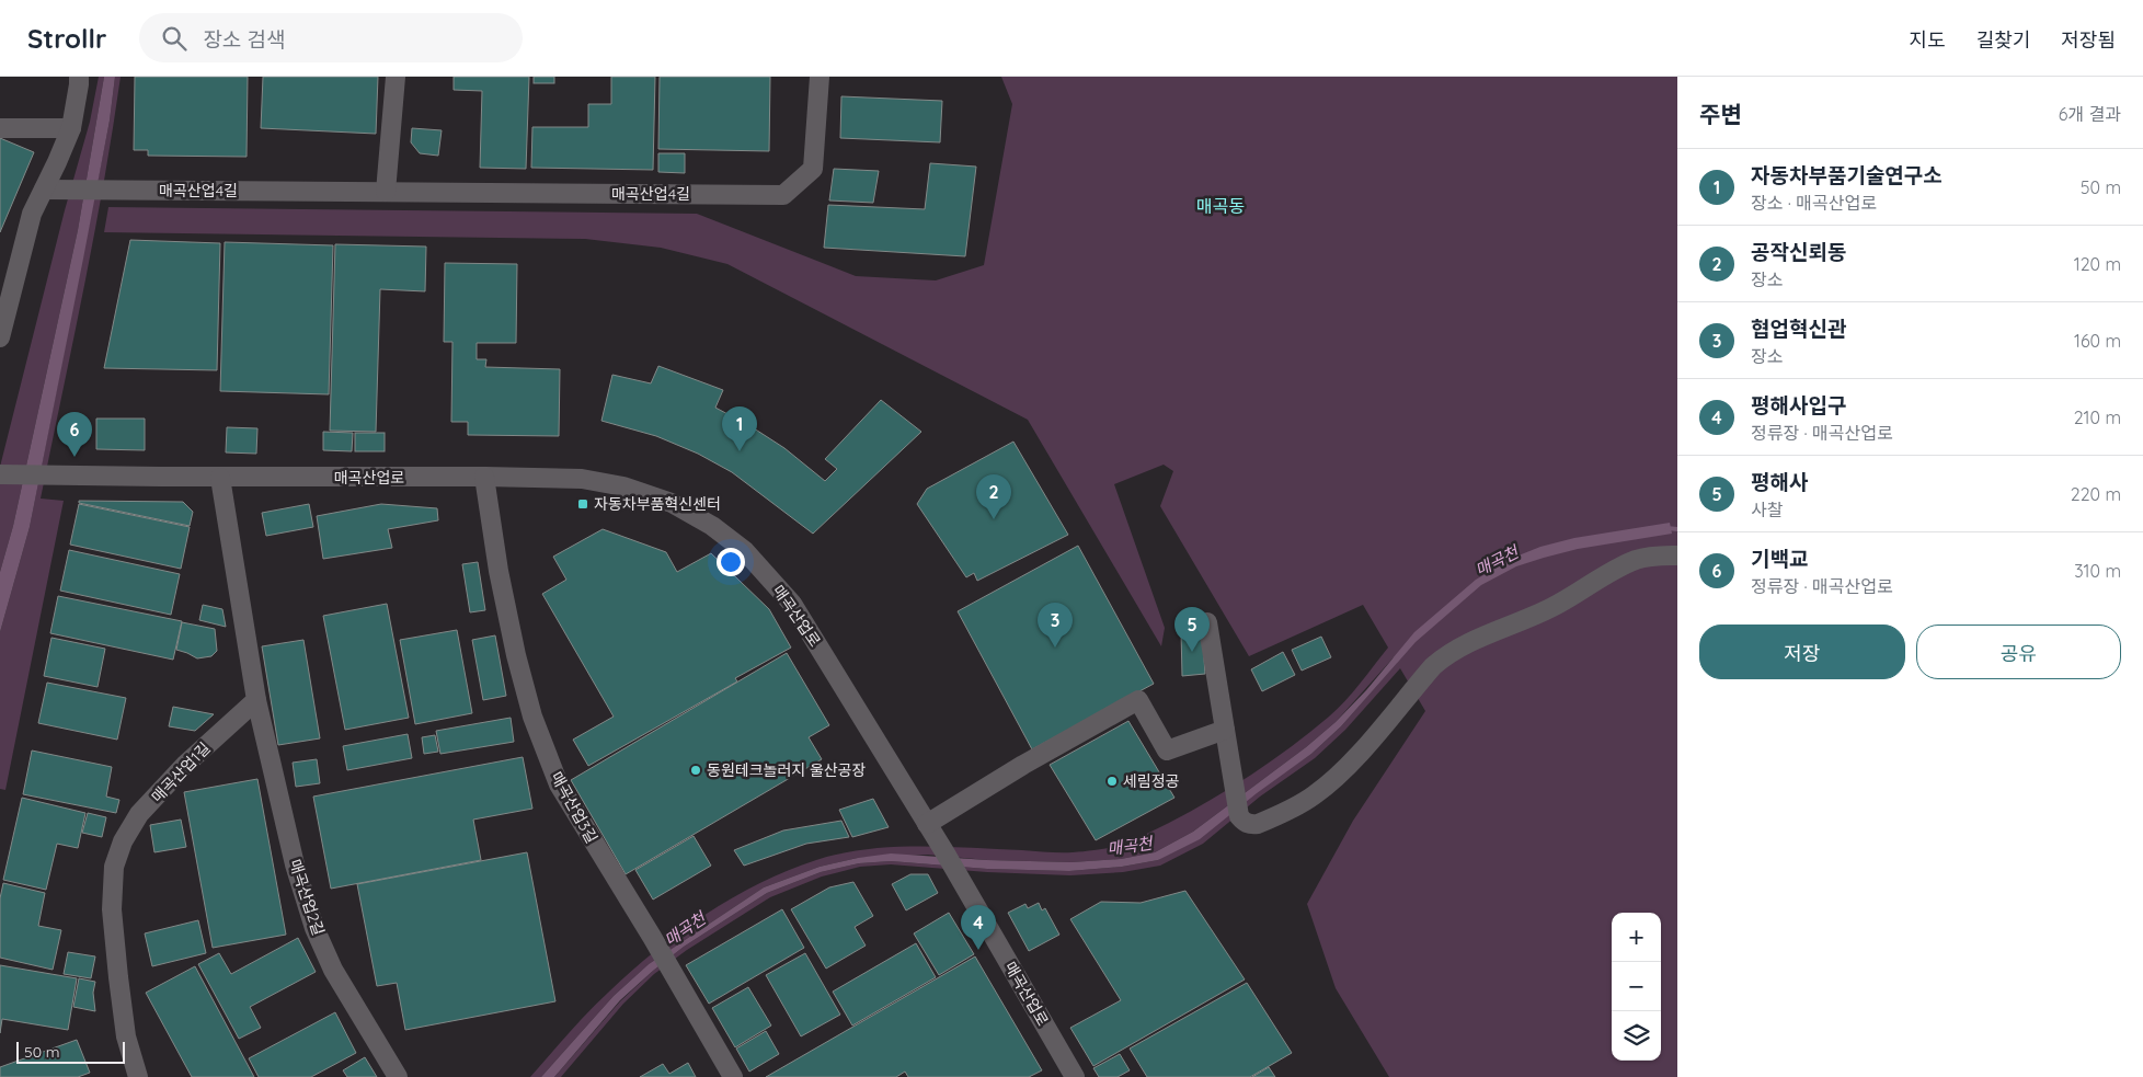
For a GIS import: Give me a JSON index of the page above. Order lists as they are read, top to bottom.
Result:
{
  "streets": {
    "street": [
      "매곡산업4길",
      "매곡산업로",
      "매곡산업1길",
      "매곡산업3길",
      "매곡산업2길"
    ]
  },
  "crossings": [
    ["매곡산업로", "매곡산업3길"],
    ["매곡산업1길", "매곡산업2길"]
  ],
  "districts": ["매곡동"],
  "water": ["매곡천"],
  "places": {
    "transit": ["자동차부품혁신센터"],
    "other": ["동원테크놀러지 울산공장", "세림정공"]
  },
  "scale_bar": "50 m",
  "page": {
    "header": "Strollr",
    "search": "장소 검색",
    "nav": ["지도", "길찾기", "저장됨"],
    "heading": ["주변", "6개 결과"],
    "list": [
      {
        "mark": "1",
        "name": "자동차부품기술연구소",
        "note": "장소 · 매곡산업로",
        "value": "50 m"
      },
      {
        "mark": "2",
        "name": "공작신뢰동",
        "note": "장소",
        "value": "120 m"
      },
      {
        "mark": "3",
        "name": "협업혁신관",
        "note": "장소",
        "value": "160 m"
      },
      {
        "mark": "4",
        "name": "평해사입구",
        "note": "정류장 · 매곡산업로",
        "value": "210 m"
      },
      {
        "mark": "5",
        "name": "평해사",
        "note": "사찰",
        "value": "220 m"
      },
      {
        "mark": "6",
        "name": "기백교",
        "note": "정류장 · 매곡산업로",
        "value": "310 m"
      }
    ],
    "pins": [
      "1",
      "6",
      "2",
      "3",
      "5",
      "4"
    ],
    "buttons": ["저장", "공유"],
    "map_buttons": ["+", "−"],
    "scale": "50 m"
  }
}
